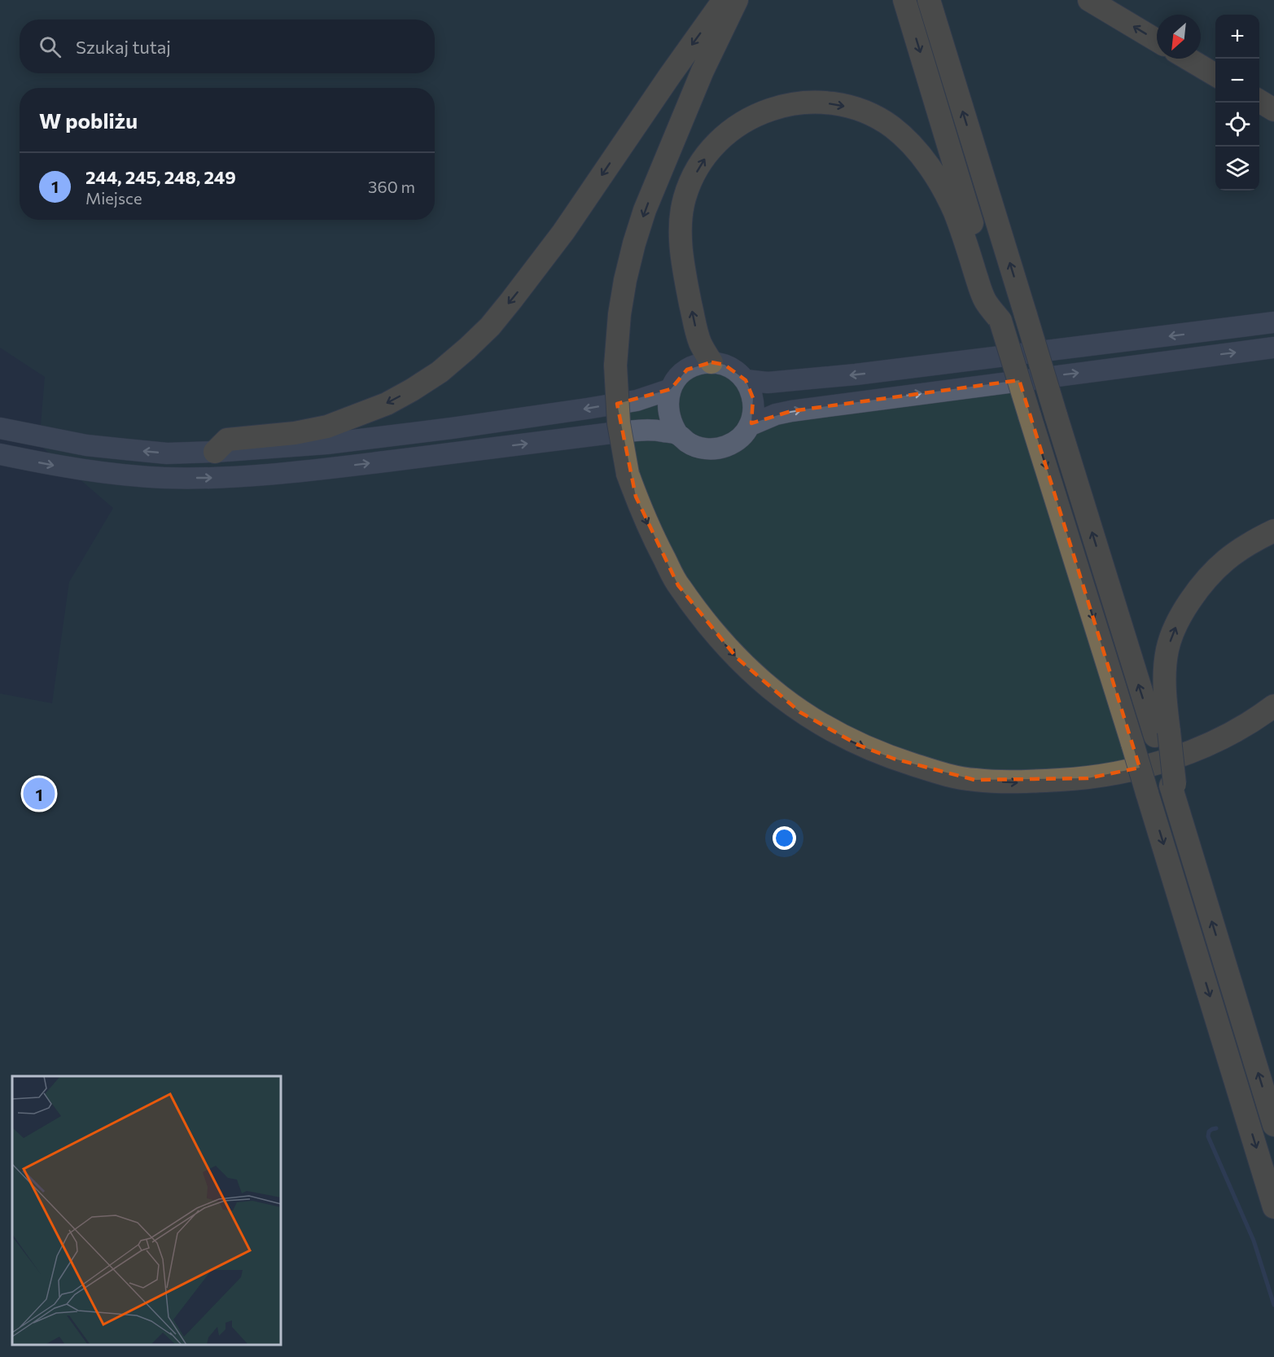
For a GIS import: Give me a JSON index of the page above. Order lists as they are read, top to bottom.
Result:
{
  "north": "bottom left",
  "page": {
    "map_buttons": ["+", "−"],
    "search": "Szukaj tutaj",
    "heading": "W pobliżu",
    "list": [
      {
        "mark": "1",
        "name": "244, 245, 248, 249",
        "note": "Miejsce",
        "value": "360 m"
      }
    ],
    "pins": "1"
  }
}
